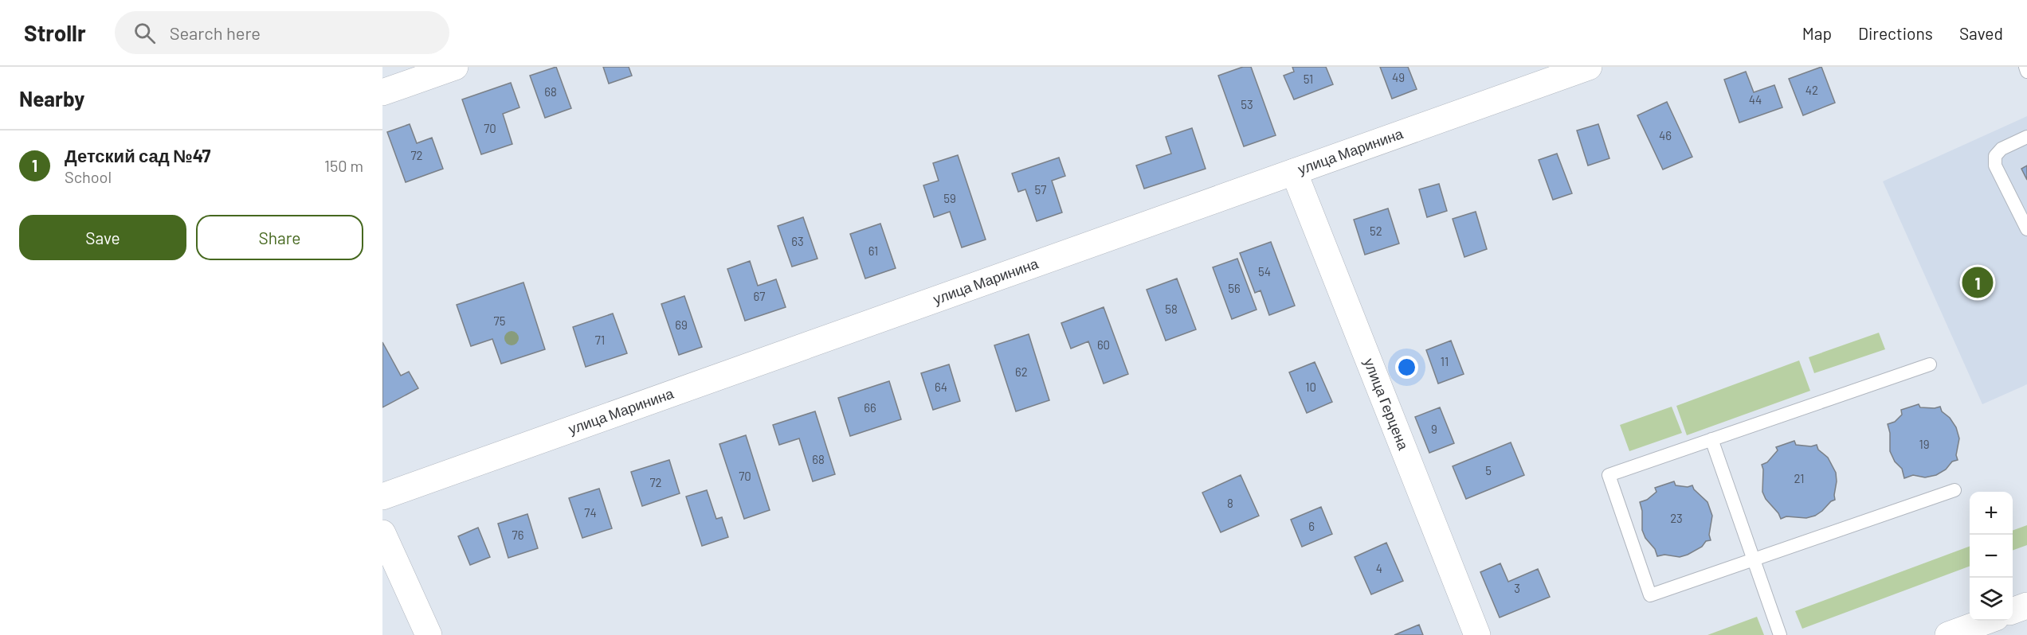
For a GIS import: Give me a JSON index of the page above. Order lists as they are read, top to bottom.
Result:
{
  "streets": {
    "street": ["улица Маринина", "улица Герцена"]
  },
  "crossings": [
    ["улица Маринина", "улица Герцена"]
  ],
  "house_numbers": [
    "49",
    "51",
    "42",
    "68",
    "44",
    "53",
    "70",
    "46",
    "72",
    "57",
    "59",
    "52",
    "63",
    "61",
    "54",
    "56",
    "67",
    "58",
    "75",
    "69",
    "71",
    "60",
    "11",
    "62",
    "64",
    "10",
    "66",
    "9",
    "19",
    "68",
    "5",
    "70",
    "21",
    "72",
    "8",
    "74",
    "23",
    "6",
    "76",
    "4",
    "3"
  ],
  "page": {
    "header": "Strollr",
    "search": "Search here",
    "nav": ["Map", "Directions", "Saved"],
    "heading": "Nearby",
    "list": [
      {
        "mark": "1",
        "name": "Детский сад №47",
        "note": "School",
        "value": "150 m"
      }
    ],
    "buttons": ["Save", "Share"],
    "pins": "1",
    "map_buttons": ["+", "−"]
  }
}
